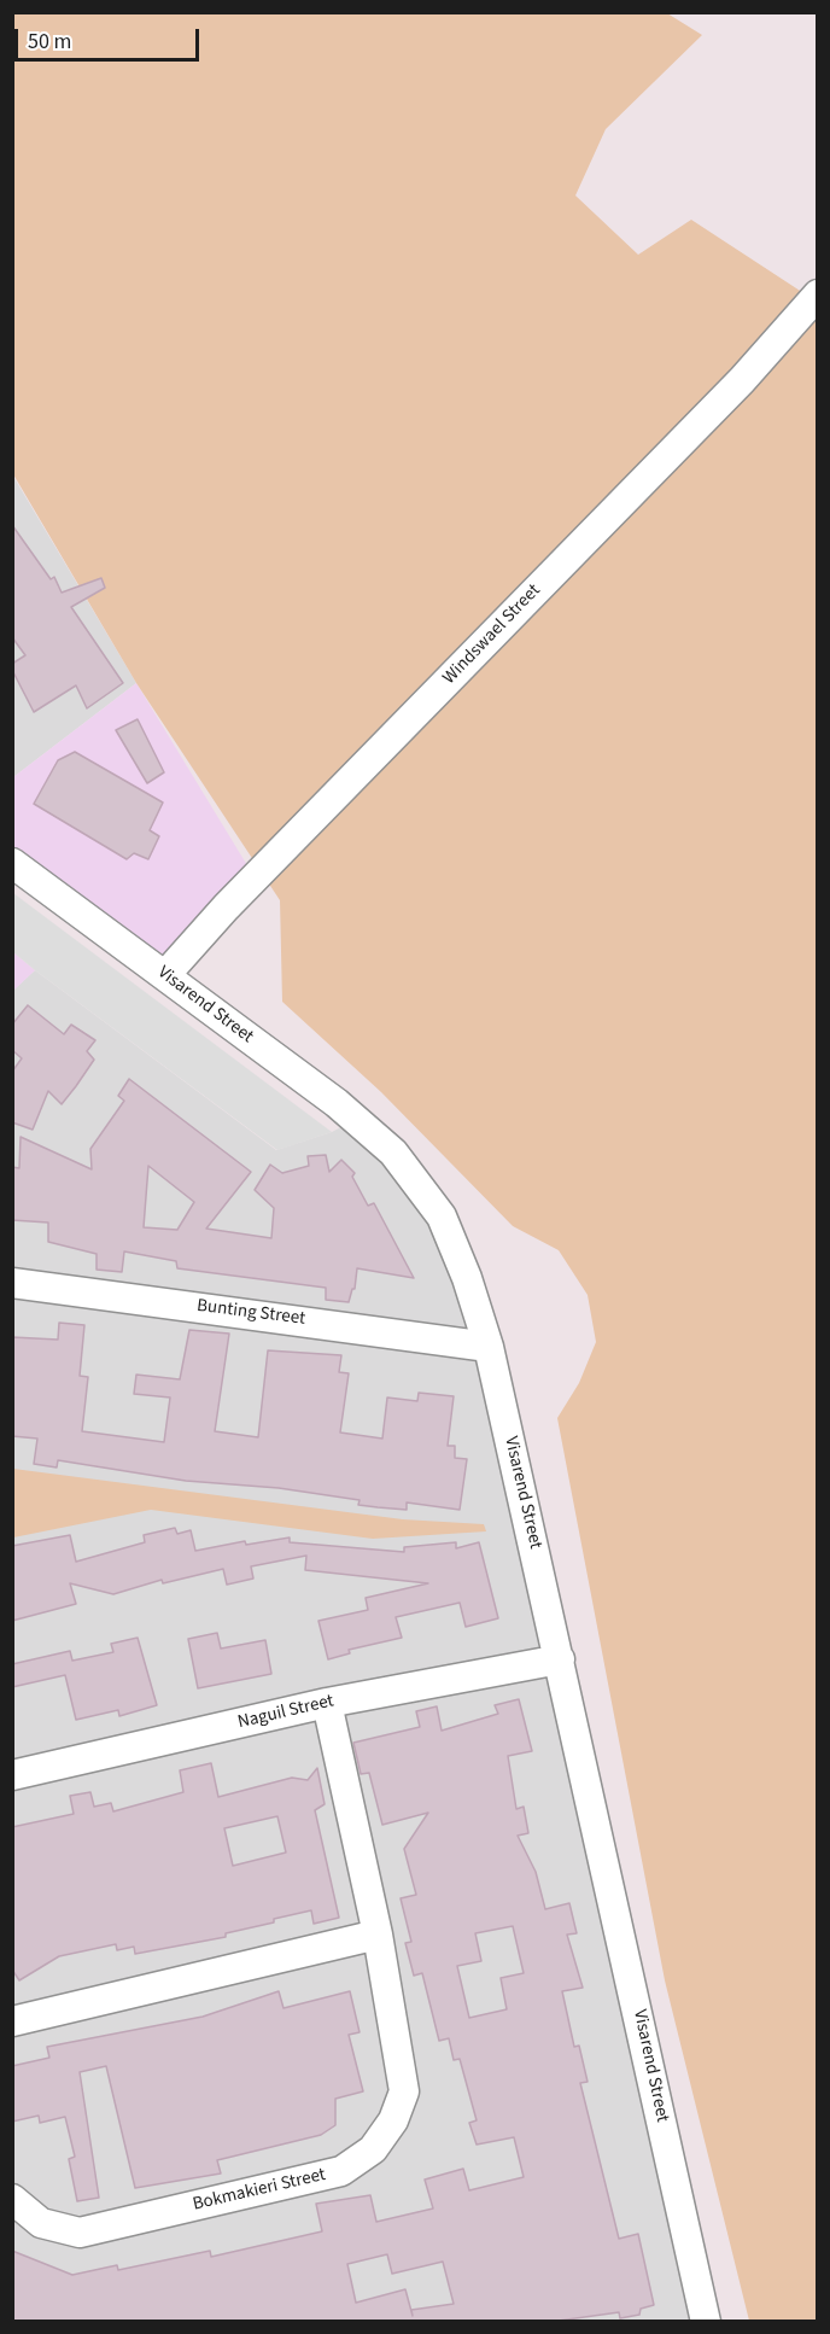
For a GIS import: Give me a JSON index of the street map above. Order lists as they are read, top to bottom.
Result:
{
  "streets": {
    "street": [
      "Windswael Street",
      "Visarend Street",
      "Bunting Street",
      "Naguil Street",
      "Bokmakieri Street"
    ]
  },
  "crossings": [
    ["Windswael Street", "Visarend Street"],
    ["Visarend Street", "Bunting Street"],
    ["Visarend Street", "Naguil Street"],
    ["Naguil Street", "Bokmakieri Street"]
  ],
  "scale_bar": "50 m"
}
